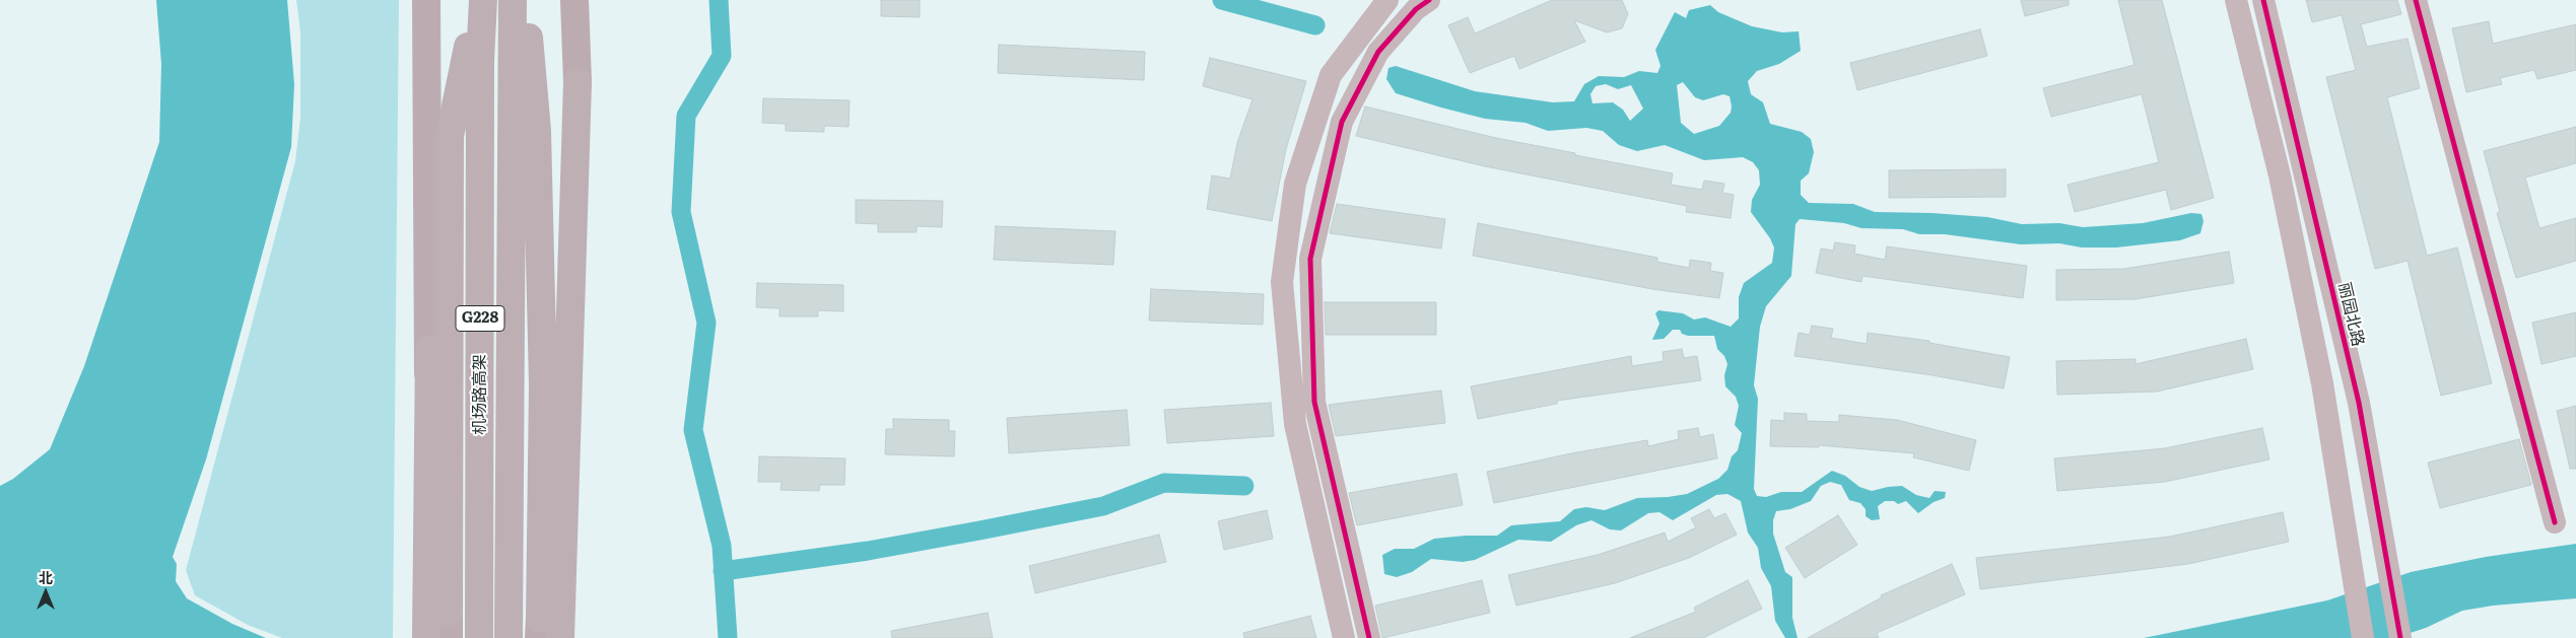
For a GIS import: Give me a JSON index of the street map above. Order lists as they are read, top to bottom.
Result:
{
  "streets": {
    "highway": ["G228", "机场路高架"],
    "street": ["丽园北路"]
  },
  "north": "top"
}
